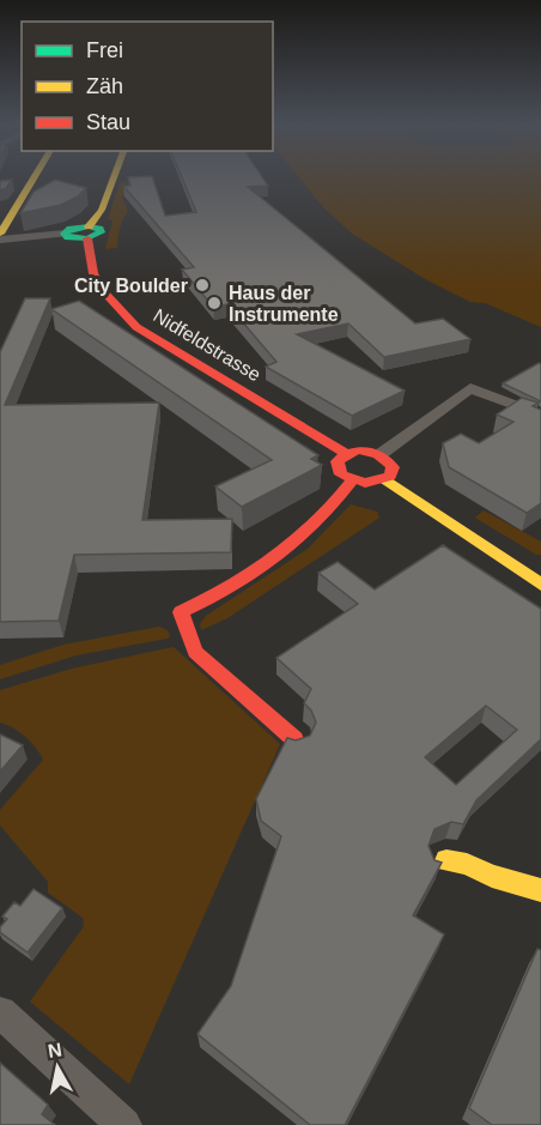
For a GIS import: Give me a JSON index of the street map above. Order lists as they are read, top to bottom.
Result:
{
  "streets": {
    "main road": ["Nidfeldstrasse"]
  },
  "places": ["City Boulder", "Haus der Instrumente"],
  "legend": ["Frei", "Zäh", "Stau"],
  "north": "top"
}
